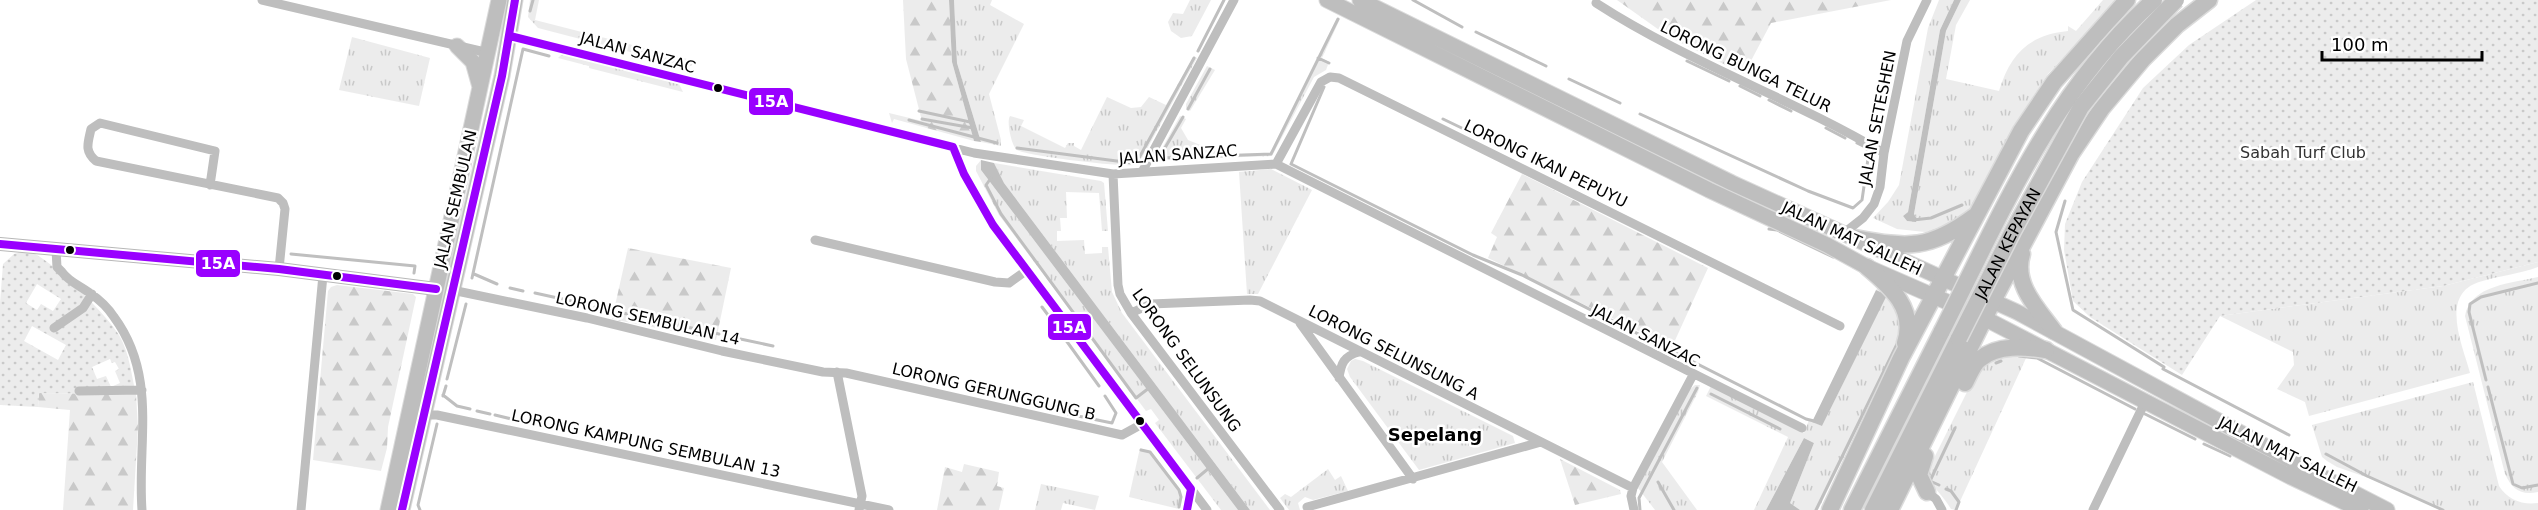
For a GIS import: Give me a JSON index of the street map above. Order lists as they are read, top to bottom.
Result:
{
  "streets": {
    "highway": ["JALAN KEPAYAN"],
    "main road": ["JALAN SEMBULAN", "JALAN MAT SALLEH"],
    "street": [
      "JALAN SANZAC",
      "LORONG BUNGA TELUR",
      "JALAN SETESHEN",
      "LORONG IKAN PEPUYU",
      "LORONG SEMBULAN 14",
      "LORONG SELUNSUNG A",
      "LORONG SELUNSUNG",
      "LORONG GERUNGGUNG B",
      "LORONG KAMPUNG SEMBULAN 13"
    ]
  },
  "crossings": [
    ["JALAN SANZAC", "LORONG IKAN PEPUYU"],
    ["JALAN SANZAC", "JALAN SEMBULAN"],
    ["JALAN SANZAC", "LORONG SELUNSUNG"],
    ["LORONG BUNGA TELUR", "JALAN SETESHEN"],
    ["JALAN SETESHEN", "JALAN MAT SALLEH"],
    ["JALAN SEMBULAN", "LORONG SEMBULAN 14"],
    ["JALAN SEMBULAN", "LORONG KAMPUNG SEMBULAN 13"],
    ["LORONG SEMBULAN 14", "LORONG GERUNGGUNG B"],
    ["LORONG SELUNSUNG A", "LORONG SELUNSUNG"]
  ],
  "districts": ["Sepelang"],
  "parks": ["Sabah Turf Club"],
  "lines": ["transit line 15A"],
  "scale_bar": "100 m"
}
